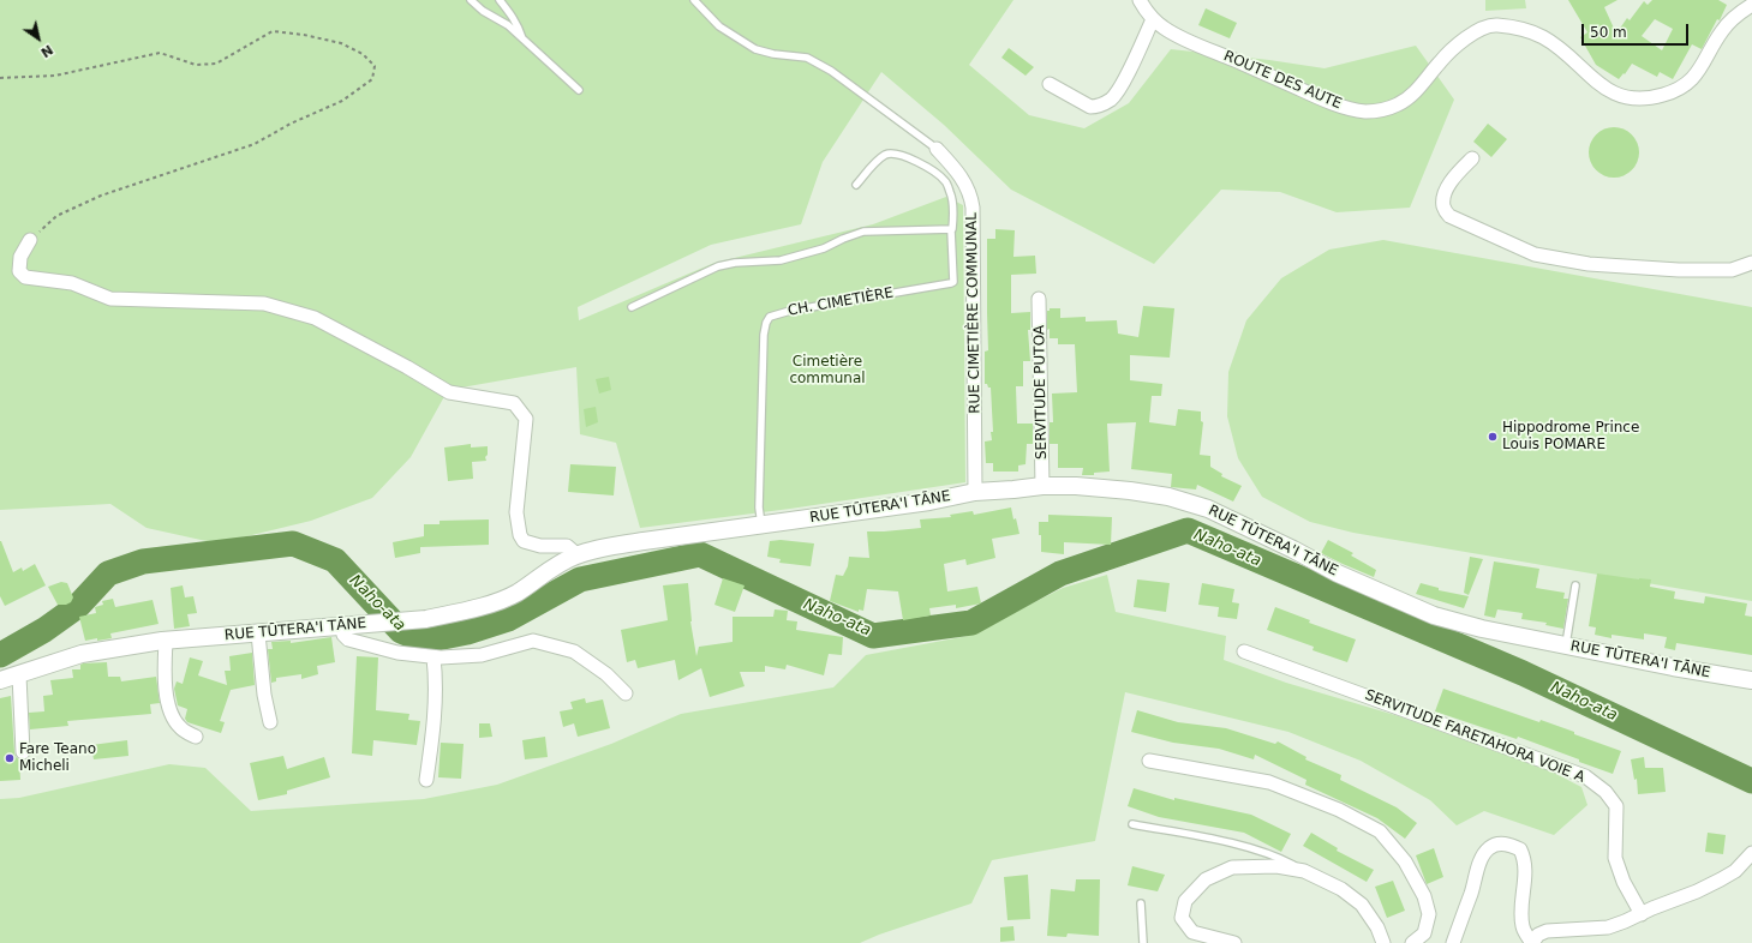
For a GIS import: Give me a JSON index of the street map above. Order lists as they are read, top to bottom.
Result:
{
  "streets": {
    "street": [
      "ROUTE DES AUTE",
      "RUE CIMETIÈRE COMMUNAL",
      "SERVITUDE PUTOA",
      "RUE TŪTERA'I TĀNE",
      "SERVITUDE FARETAHORA VOIE A"
    ],
    "lane": ["CH. CIMETIÈRE"]
  },
  "crossings": [
    ["CH. CIMETIÈRE", "RUE TŪTERA'I TĀNE"],
    ["RUE CIMETIÈRE COMMUNAL", "RUE TŪTERA'I TĀNE"],
    ["SERVITUDE PUTOA", "RUE TŪTERA'I TĀNE"]
  ],
  "water": ["Naho-ata"],
  "parks": ["Cimetière communal"],
  "places": ["Hippodrome Prince Louis POMARE", "Fare Teano Micheli"],
  "scale_bar": "50 m",
  "north": "bottom right"
}
